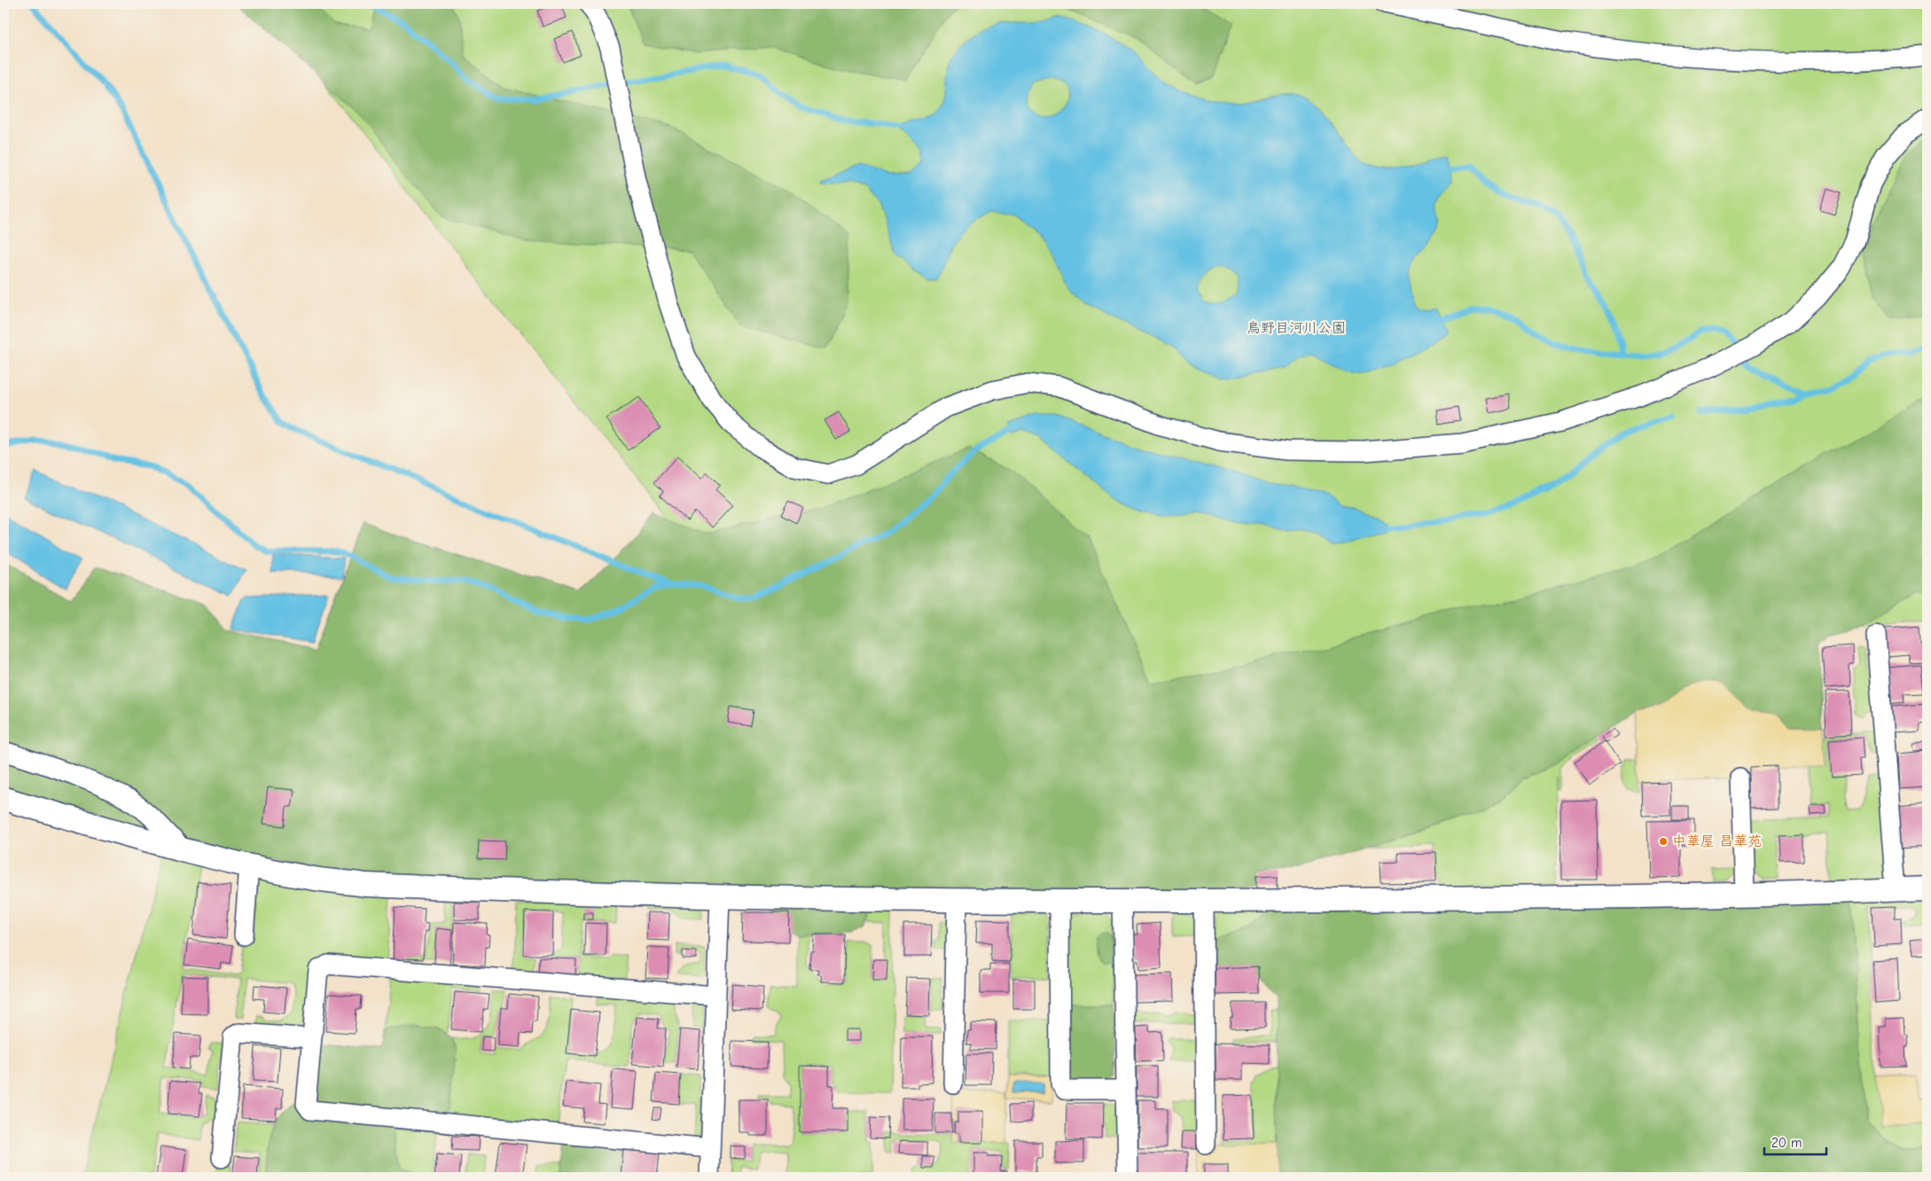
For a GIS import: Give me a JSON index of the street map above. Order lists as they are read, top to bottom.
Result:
{
  "parks": ["鳥野目河川公園"],
  "places": ["中華屋 昌華苑"],
  "scale_bar": "20 m"
}
